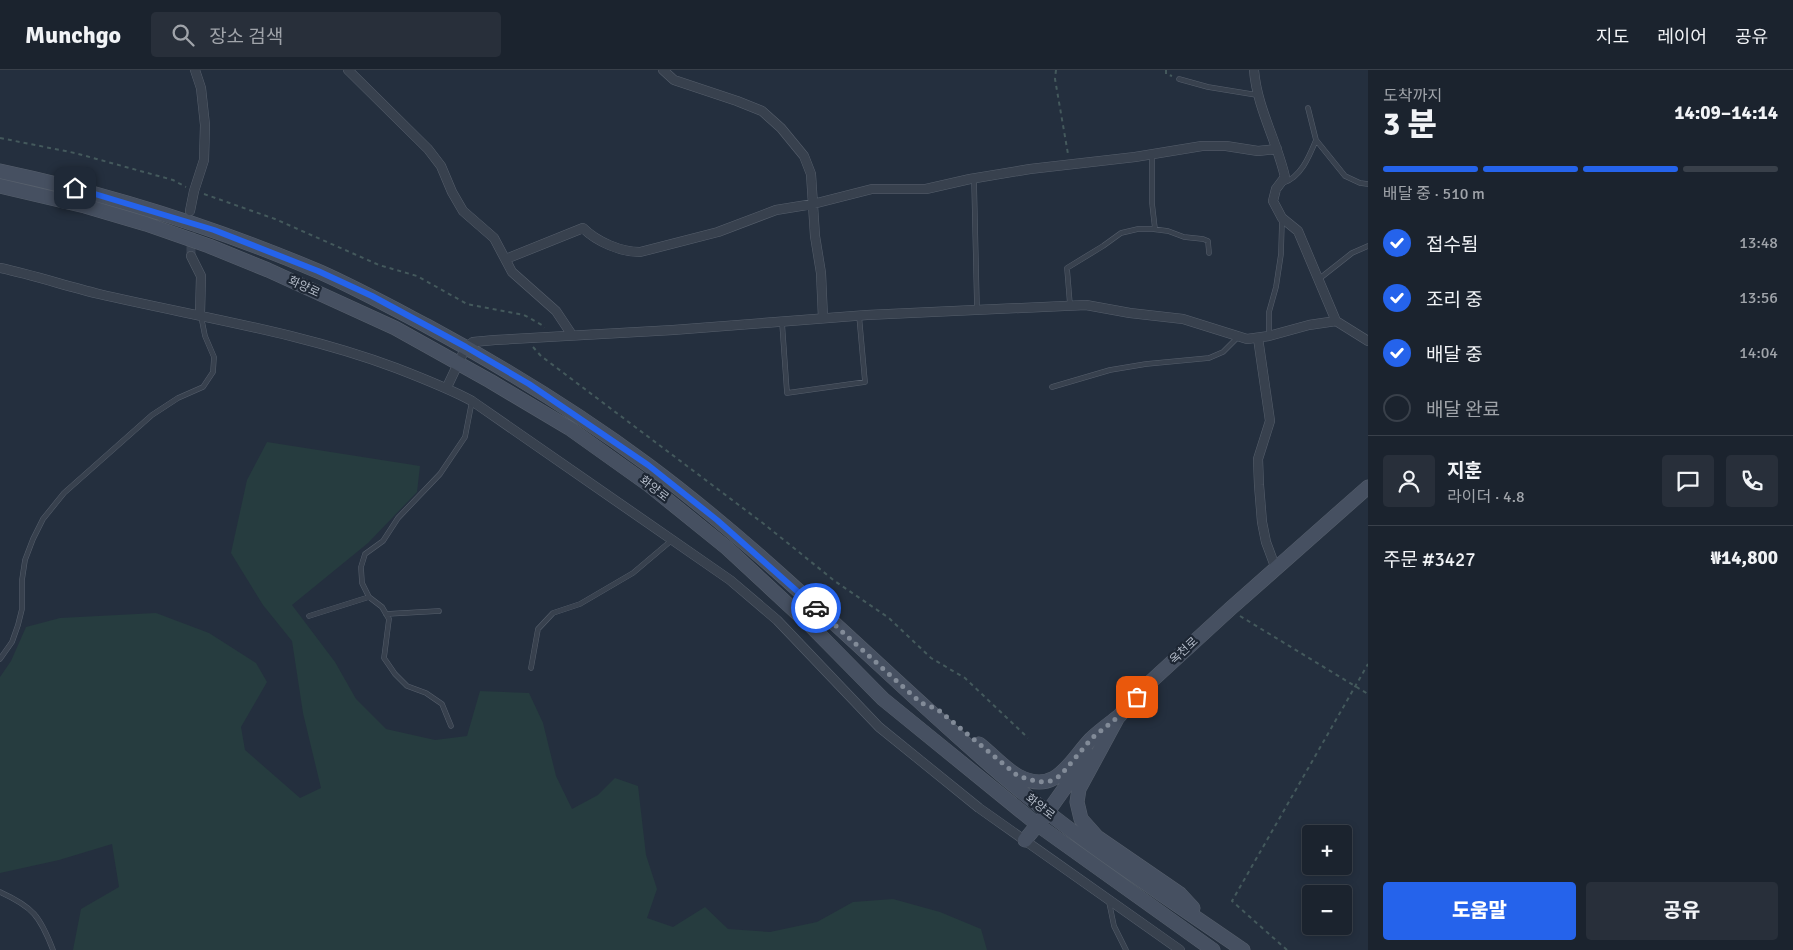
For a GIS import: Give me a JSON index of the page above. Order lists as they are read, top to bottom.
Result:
{
  "streets": {
    "main road": ["화양로", "옥천로"]
  },
  "crossings": [
    ["화양로", "옥천로"]
  ],
  "page": {
    "header": "Munchgo",
    "search": "장소 검색",
    "nav": ["지도", "레이어", "공유"],
    "heading": ["3 분", "도착까지", "14:09–14:14"],
    "panel": [
      "지훈",
      "라이더 · 4.8",
      "주문 #3427",
      "₩14,800"
    ],
    "bar": "배달 중 · 510 m",
    "list": [
      ["접수됨", "13:48"],
      ["조리 중", "13:56"],
      ["배달 중", "14:04"],
      "배달 완료"
    ],
    "map_buttons": ["+", "−"],
    "buttons": ["도움말", "공유"]
  }
}
